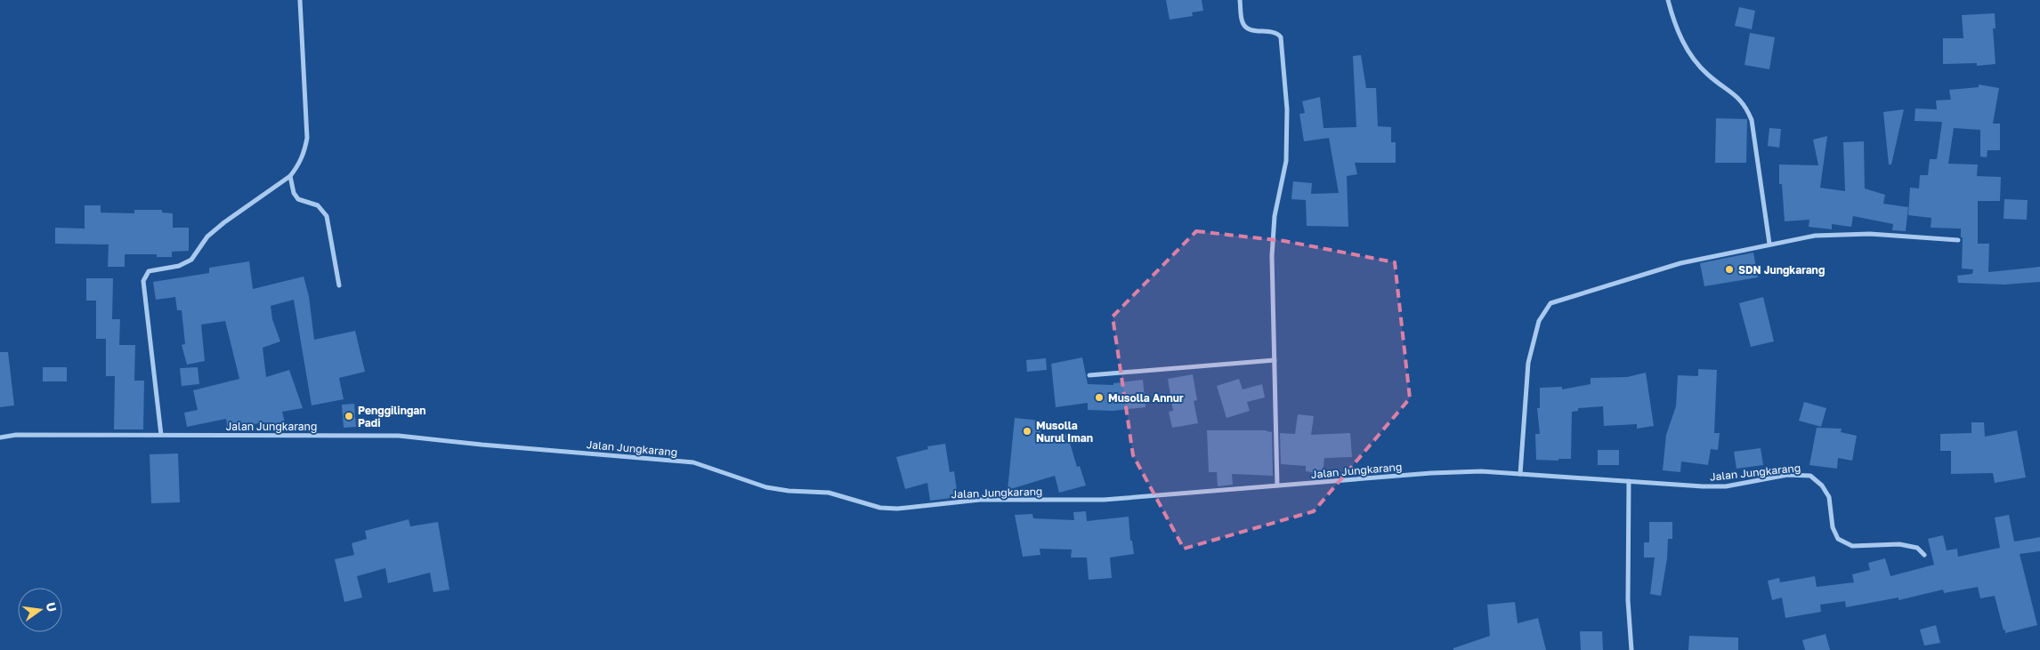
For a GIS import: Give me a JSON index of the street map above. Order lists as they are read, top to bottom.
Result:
{
  "streets": {
    "street": ["Jalan Jungkarang"]
  },
  "places": [
    "SDN Jungkarang",
    "Musolla Annur",
    "Penggilingan Padi",
    "Musolla Nurul Iman"
  ],
  "north": "right"
}
